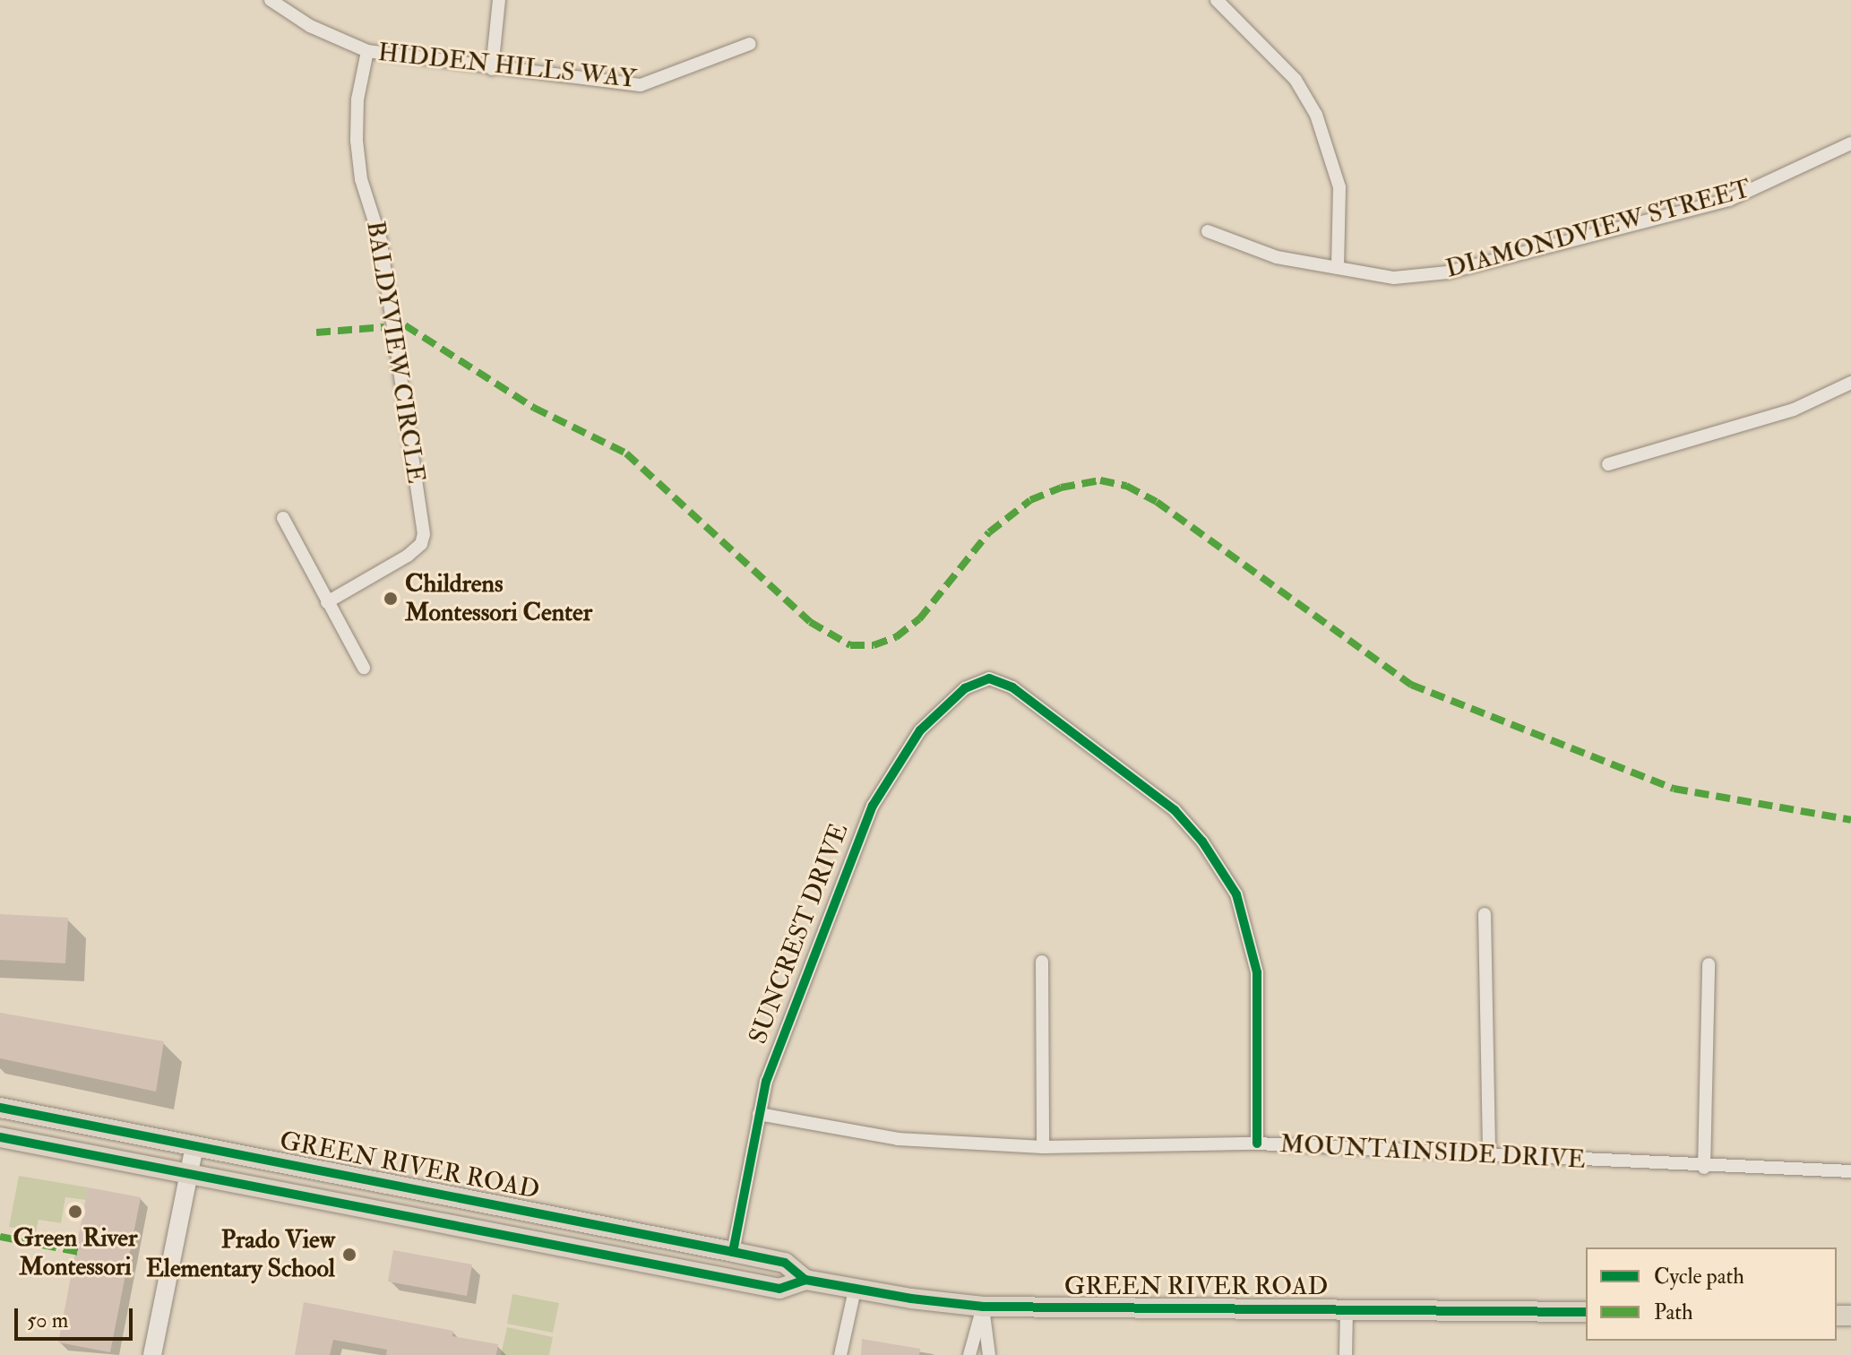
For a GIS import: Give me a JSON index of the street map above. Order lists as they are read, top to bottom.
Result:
{
  "streets": {
    "main road": ["GREEN RIVER ROAD"],
    "street": [
      "HIDDEN HILLS WAY",
      "DIAMONDVIEW STREET",
      "BALDYVIEW CIRCLE",
      "SUNCREST DRIVE",
      "MOUNTAINSIDE DRIVE"
    ]
  },
  "crossings": [
    ["HIDDEN HILLS WAY", "BALDYVIEW CIRCLE"],
    ["SUNCREST DRIVE", "MOUNTAINSIDE DRIVE"],
    ["SUNCREST DRIVE", "GREEN RIVER ROAD"]
  ],
  "places": ["Childrens Montessori Center", "Green River Montessori", "Prado View Elementary School"],
  "legend": ["Cycle path", "Path"],
  "scale_bar": "50 m"
}
